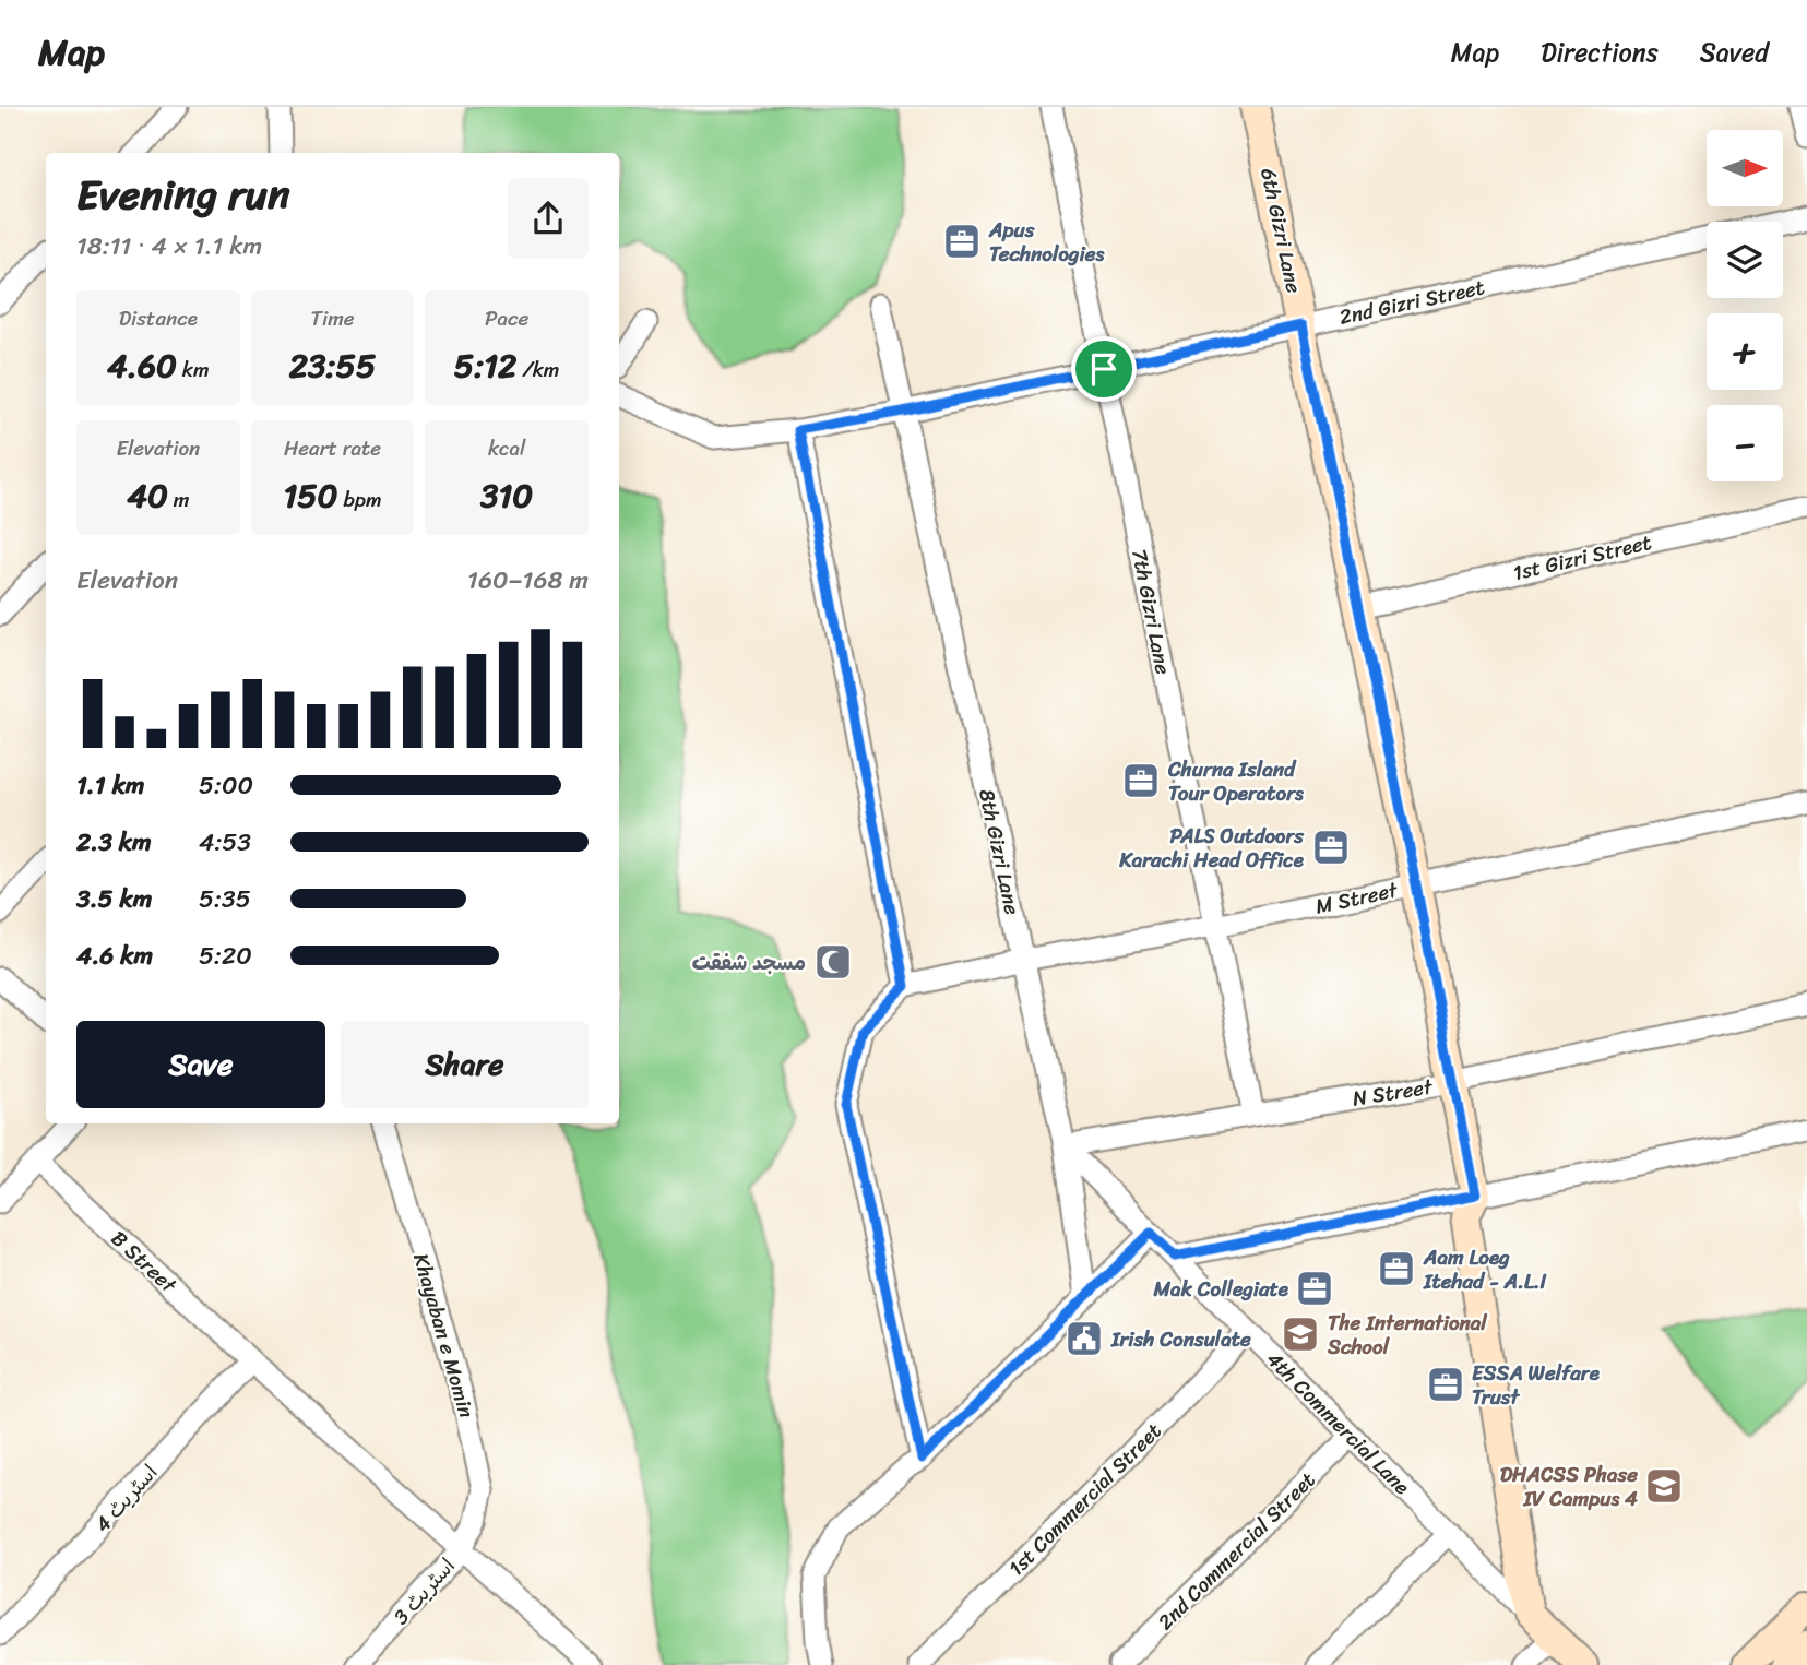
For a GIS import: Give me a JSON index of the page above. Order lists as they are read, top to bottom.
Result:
{
  "streets": {
    "street": [
      "6th Gizri Lane",
      "2nd Gizri Street",
      "1st Gizri Street",
      "7th Gizri Lane",
      "8th Gizri Lane",
      "M Street",
      "N Street",
      "B Street",
      "Khayaban e Momin",
      "4th Commercial Lane",
      "اسٹریٹ 4",
      "1st Commercial Street",
      "2nd Commercial Street",
      "اسٹریٹ 3"
    ]
  },
  "crossings": [
    ["6th Gizri Lane", "2nd Gizri Street"],
    ["6th Gizri Lane", "1st Gizri Street"],
    ["6th Gizri Lane", "M Street"],
    ["6th Gizri Lane", "N Street"],
    ["6th Gizri Lane", "4th Commercial Lane"],
    ["2nd Gizri Street", "7th Gizri Lane"],
    ["2nd Gizri Street", "8th Gizri Lane"],
    ["7th Gizri Lane", "M Street"],
    ["7th Gizri Lane", "N Street"],
    ["8th Gizri Lane", "M Street"],
    ["8th Gizri Lane", "N Street"],
    ["8th Gizri Lane", "4th Commercial Lane"],
    ["N Street", "4th Commercial Lane"],
    ["B Street", "Khayaban e Momin"],
    ["B Street", "اسٹریٹ 4"],
    ["B Street", "اسٹریٹ 3"],
    ["Khayaban e Momin", "اسٹریٹ 3"],
    ["4th Commercial Lane", "1st Commercial Street"],
    ["4th Commercial Lane", "2nd Commercial Street"]
  ],
  "places": {
    "office": [
      "Apus Technologies",
      "Churna Island Tour Operators",
      "PALS Outdoors Karachi Head Office",
      "Aam Loeg Itehad - A.L.I",
      "Mak Collegiate",
      "ESSA Welfare Trust"
    ],
    "mosque": ["مسجد شفقت"],
    "school or university": ["The International School", "DHACSS Phase IV Campus 4"],
    "public building": ["Irish Consulate"]
  },
  "north": "right",
  "page": {
    "header": "Map",
    "nav": ["Map", "Directions", "Saved"],
    "map_buttons": ["+", "−"],
    "heading": ["Evening run", "18:11 · 4 × 1.1 km"],
    "stats": [
      ["Distance", "4.60 km"],
      ["Time", "23:55"],
      ["Pace", "5:12 /km"],
      ["Elevation", "40 m"],
      ["Heart rate", "150 bpm"],
      ["kcal", "310"]
    ],
    "chart": ["Elevation", "160–168 m"],
    "list": [
      {
        "name": "1.1 km",
        "note": "5:00"
      },
      {
        "name": "2.3 km",
        "note": "4:53"
      },
      {
        "name": "3.5 km",
        "note": "5:35"
      },
      {
        "name": "4.6 km",
        "note": "5:20"
      }
    ],
    "buttons": ["Save", "Share"]
  }
}
